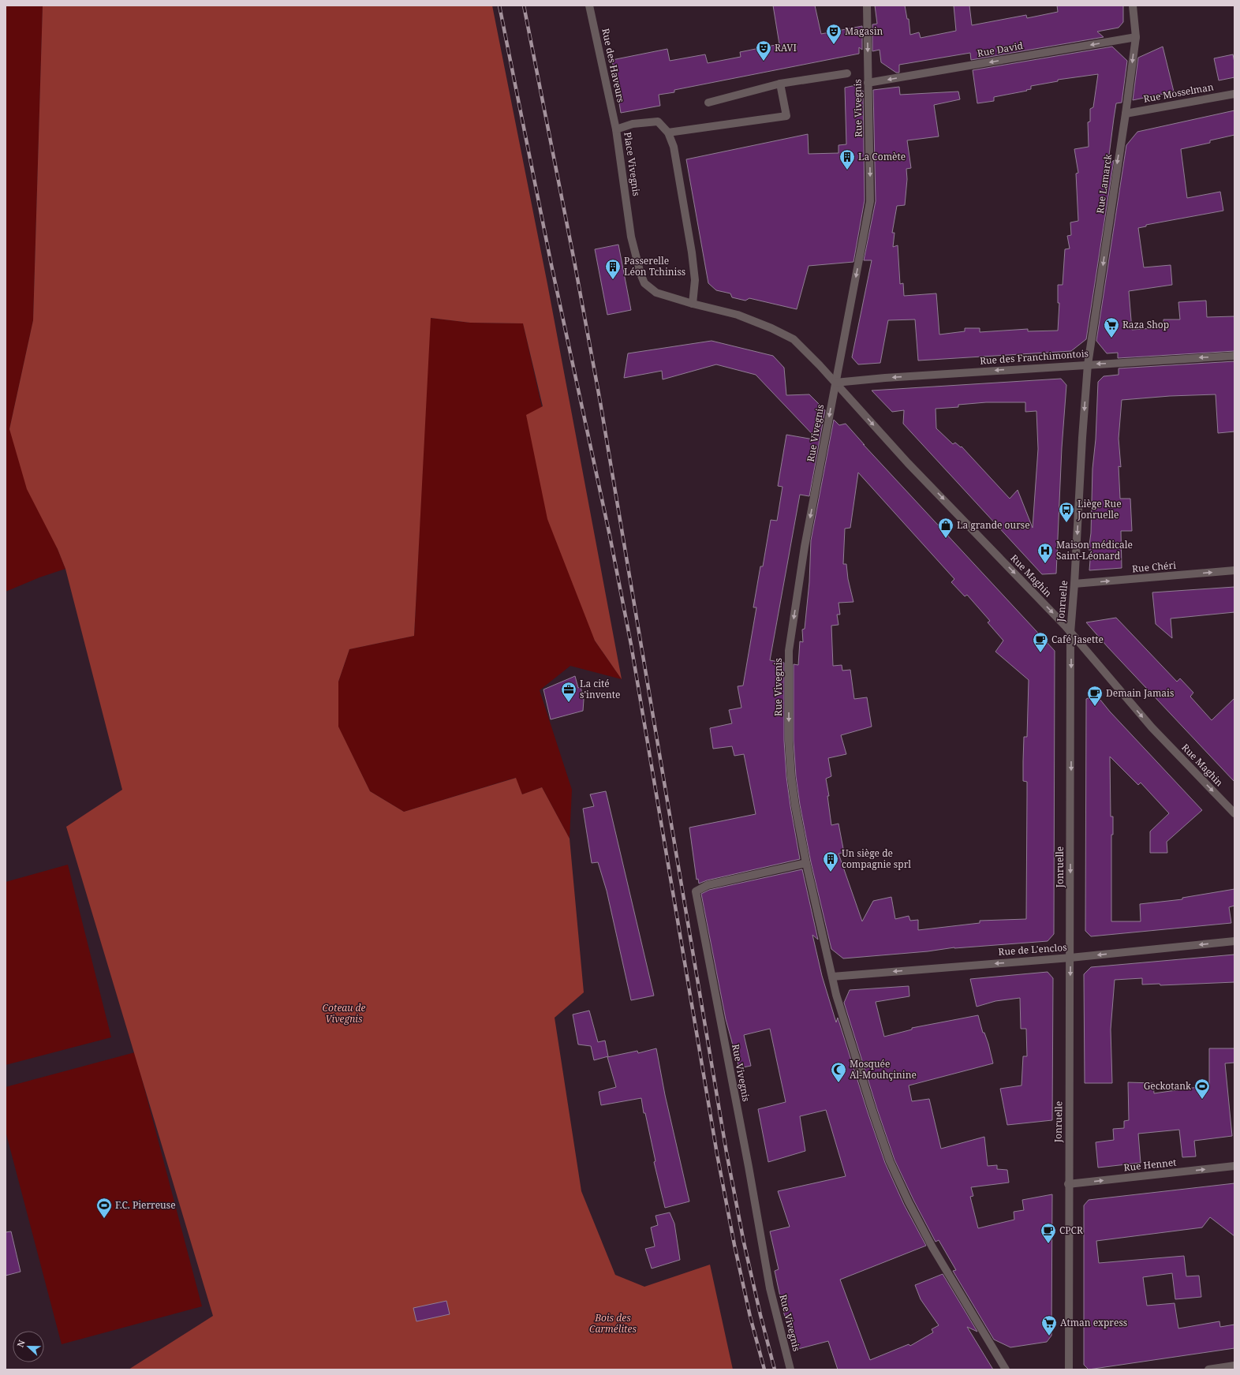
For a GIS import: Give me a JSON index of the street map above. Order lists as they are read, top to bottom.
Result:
{
  "streets": {
    "street": [
      "Rue David",
      "Rue des Haveurs",
      "Rue Mosselman",
      "Rue Vivegnis",
      "Place Vivegnis",
      "Rue Lamarck",
      "Rue des Franchimontois",
      "Rue Chéri",
      "Rue Maghin",
      "Jonruelle",
      "Rue de L'enclos",
      "Rue Hennet"
    ]
  },
  "crossings": [
    ["Rue David", "Rue Vivegnis"],
    ["Rue David", "Rue Lamarck"],
    ["Rue des Haveurs", "Place Vivegnis"],
    ["Rue Mosselman", "Rue Lamarck"],
    ["Rue Vivegnis", "Place Vivegnis"],
    ["Rue Vivegnis", "Rue des Franchimontois"],
    ["Rue Vivegnis", "Rue Maghin"],
    ["Rue Vivegnis", "Rue de L'enclos"],
    ["Place Vivegnis", "Rue des Franchimontois"],
    ["Place Vivegnis", "Rue Maghin"],
    ["Rue Lamarck", "Rue des Franchimontois"],
    ["Rue Lamarck", "Jonruelle"],
    ["Rue des Franchimontois", "Rue Maghin"],
    ["Rue des Franchimontois", "Jonruelle"],
    ["Rue Chéri", "Jonruelle"],
    ["Rue Maghin", "Jonruelle"],
    ["Jonruelle", "Rue de L'enclos"],
    ["Jonruelle", "Rue Hennet"]
  ],
  "one_way": [
    "Rue David",
    "Rue Vivegnis",
    "Rue Lamarck",
    "Rue des Franchimontois",
    "Rue Chéri",
    "Rue Maghin",
    "Jonruelle",
    "Rue de L'enclos",
    "Rue Hennet"
  ],
  "parks": ["Coteau de Vivegnis", "Bois des Carmélites"],
  "places": {
    "theatre": ["Magasin", "RAVI"],
    "building": ["La Comète", "Passerelle Léon Tchiniss", "Un siège de compagnie sprl"],
    "supermarket": ["Raza Shop", "Atman express"],
    "bus stop": ["Liège Rue Jonruelle"],
    "shop": ["La grande ourse"],
    "hospital": ["Maison médicale Saint-Léonard"],
    "cafe": ["Café Jasette", "Demain Jamais", "CPCR"],
    "office": ["La cité s'invente"],
    "mosque": ["Mosquée Al-Mouhçinine"],
    "sports": ["Geckotank", "F.C. Pierreuse"]
  },
  "north": "left"
}
